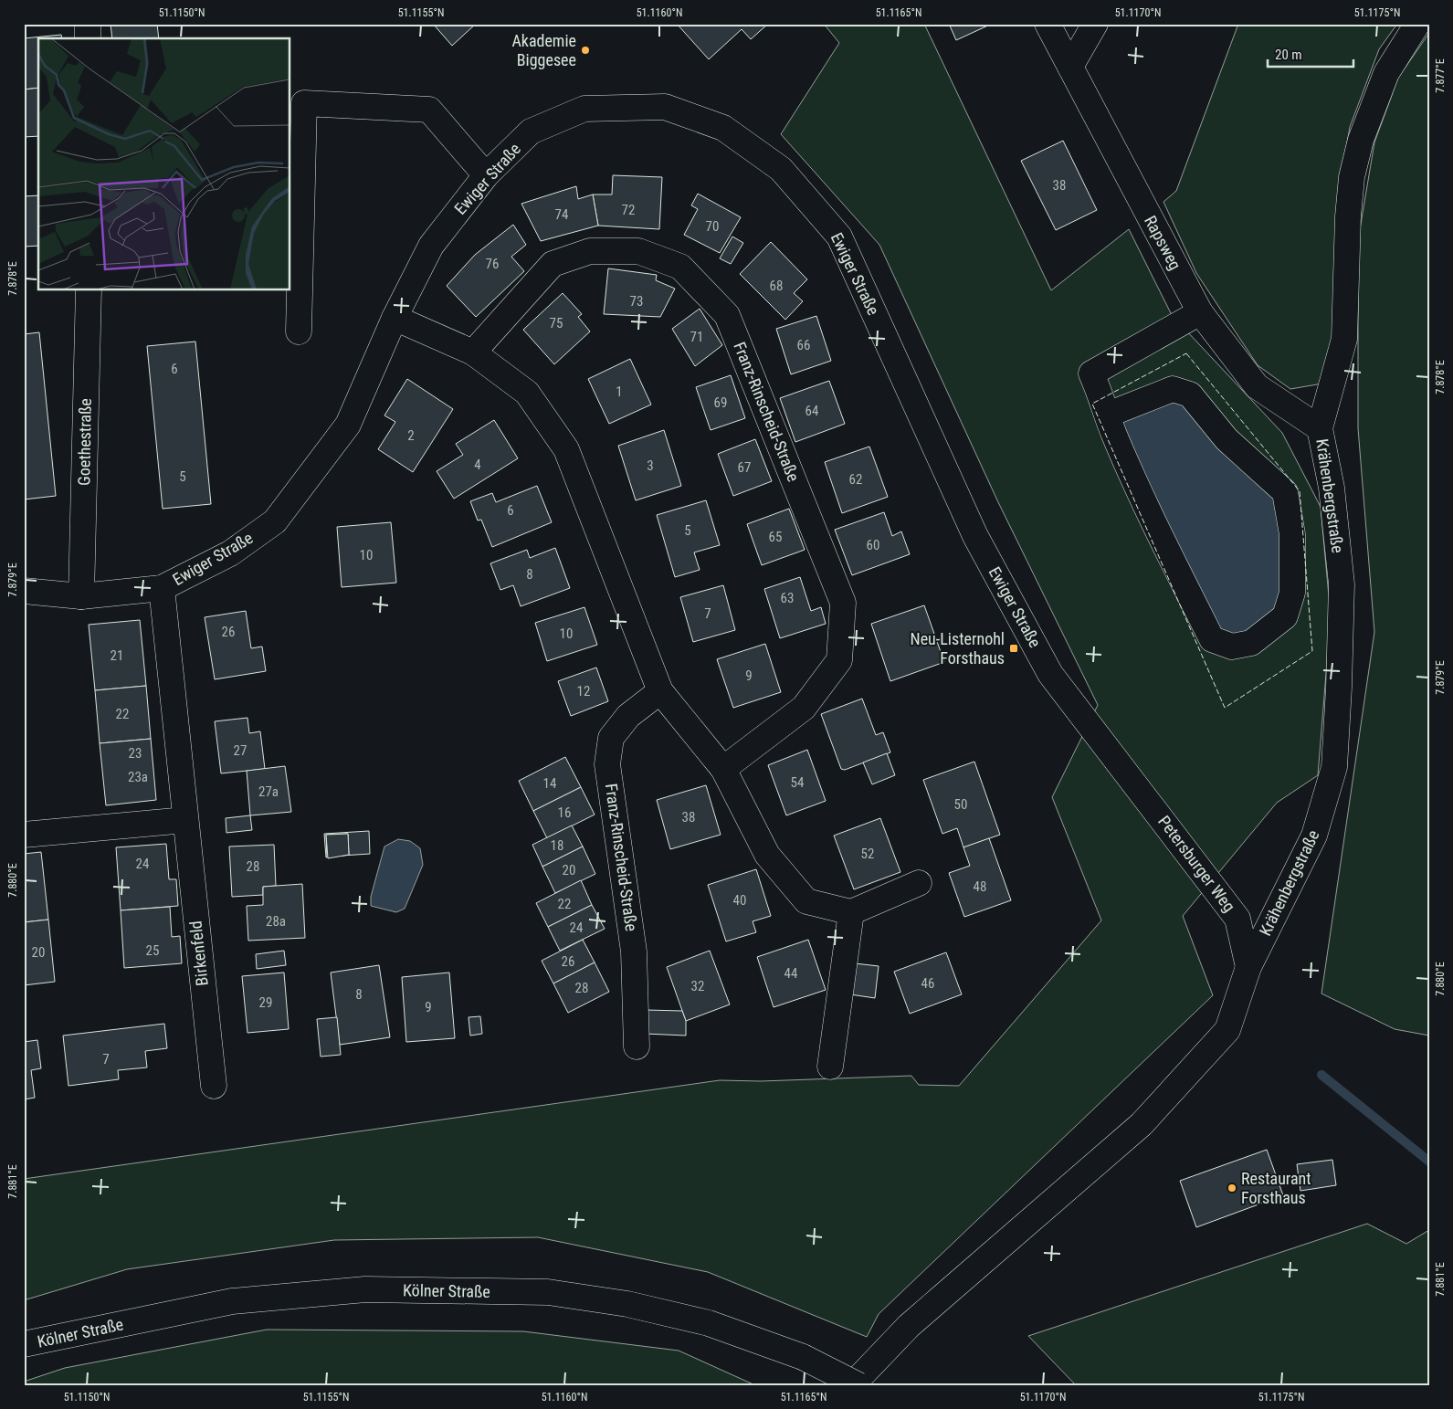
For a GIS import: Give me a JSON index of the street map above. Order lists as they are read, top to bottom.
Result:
{
  "streets": {
    "street": [
      "Ewiger Straße",
      "Rapsweg",
      "Franz-Rinscheid-Straße",
      "Goethestraße",
      "Krähenbergstraße",
      "Petersburger Weg",
      "Birkenfeld",
      "Kölner Straße"
    ]
  },
  "crossings": [
    ["Ewiger Straße", "Goethestraße"],
    ["Ewiger Straße", "Petersburger Weg"],
    ["Ewiger Straße", "Birkenfeld"],
    ["Rapsweg", "Krähenbergstraße"],
    ["Krähenbergstraße", "Petersburger Weg"]
  ],
  "places": {
    "other": ["Akademie Biggesee", "Restaurant Forsthaus"],
    "transit": ["Neu-Listernohl Forsthaus"]
  },
  "house_numbers": [
    "38",
    "72",
    "74",
    "70",
    "76",
    "68",
    "73",
    "75",
    "71",
    "66",
    "6",
    "1",
    "69",
    "64",
    "2",
    "4",
    "3",
    "67",
    "5",
    "62",
    "6",
    "5",
    "65",
    "60",
    "10",
    "8",
    "63",
    "7",
    "26",
    "10",
    "21",
    "9",
    "12",
    "22",
    "27",
    "23",
    "23a",
    "54",
    "14",
    "27a",
    "50",
    "16",
    "38",
    "18",
    "52",
    "24",
    "28",
    "20",
    "48",
    "40",
    "22",
    "28a",
    "24",
    "25",
    "20",
    "26",
    "44",
    "46",
    "32",
    "28",
    "8",
    "29",
    "9",
    "7"
  ],
  "scale_bar": "20 m",
  "coordinates": [
    "51.1150°N",
    "51.1155°N",
    "51.1160°N",
    "51.1165°N",
    "51.1170°N",
    "51.1175°N",
    "7.877°E",
    "7.878°E",
    "7.879°E",
    "7.880°E",
    "7.881°E"
  ]
}
